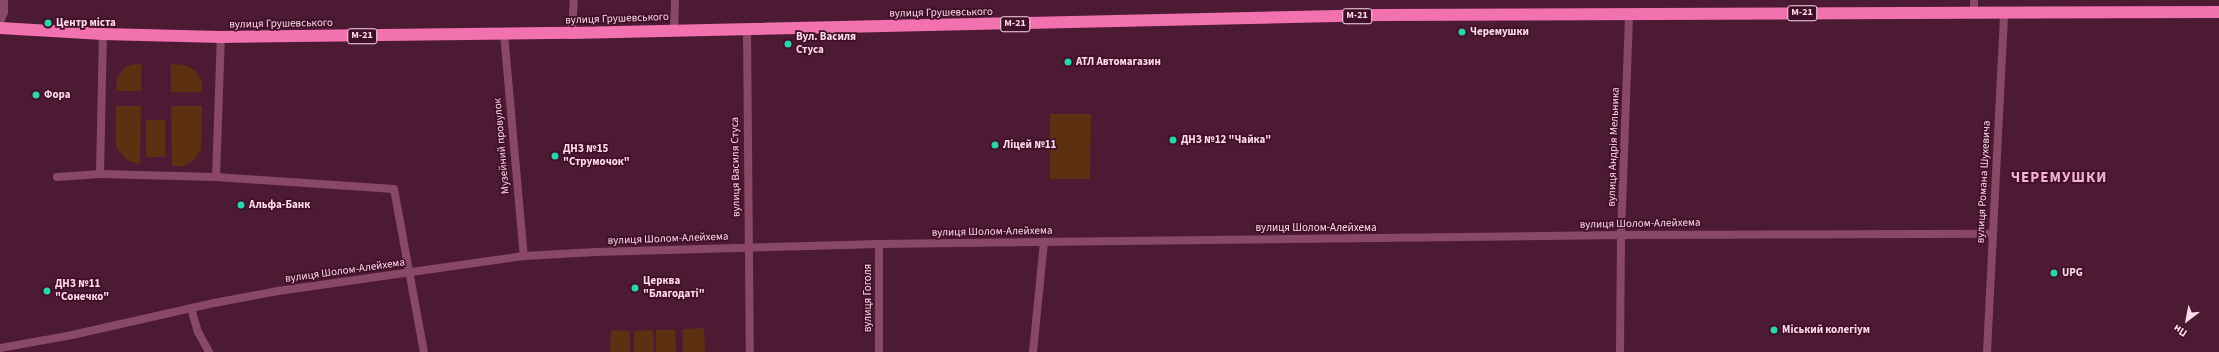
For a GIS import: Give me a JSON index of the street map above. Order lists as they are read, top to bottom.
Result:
{
  "streets": {
    "highway": ["вулиця Грушевського", "М-21"],
    "street": [
      "Музейний провулок",
      "вулиця Андрія Мельника",
      "вулиця Василя Стуса",
      "вулиця Романа Шухевича",
      "вулиця Шолом-Алейхема",
      "вулиця Гоголя"
    ]
  },
  "crossings": [
    ["вулиця Грушевського", "Музейний провулок"],
    ["вулиця Грушевського", "вулиця Андрія Мельника"],
    ["вулиця Грушевського", "вулиця Василя Стуса"],
    ["вулиця Грушевського", "вулиця Романа Шухевича"],
    ["Музейний провулок", "вулиця Шолом-Алейхема"],
    ["вулиця Андрія Мельника", "вулиця Шолом-Алейхема"],
    ["вулиця Василя Стуса", "вулиця Шолом-Алейхема"],
    ["вулиця Романа Шухевича", "вулиця Шолом-Алейхема"],
    ["вулиця Шолом-Алейхема", "вулиця Гоголя"]
  ],
  "districts": ["ЧЕРЕМУШКИ"],
  "places": [
    "Центр міста",
    "Черемушки",
    "Вул. Василя Стуса",
    "АТЛ Автомагазин",
    "Фора",
    "ДНЗ №12 \"Чайка\"",
    "Ліцей №11",
    "ДНЗ №15 \"Струмочок\"",
    "Альфа-Банк",
    "UPG",
    "Церква \"Благодаті\"",
    "ДНЗ №11 \"Сонечко\"",
    "Міський колегіум"
  ],
  "north": "bottom left"
}
